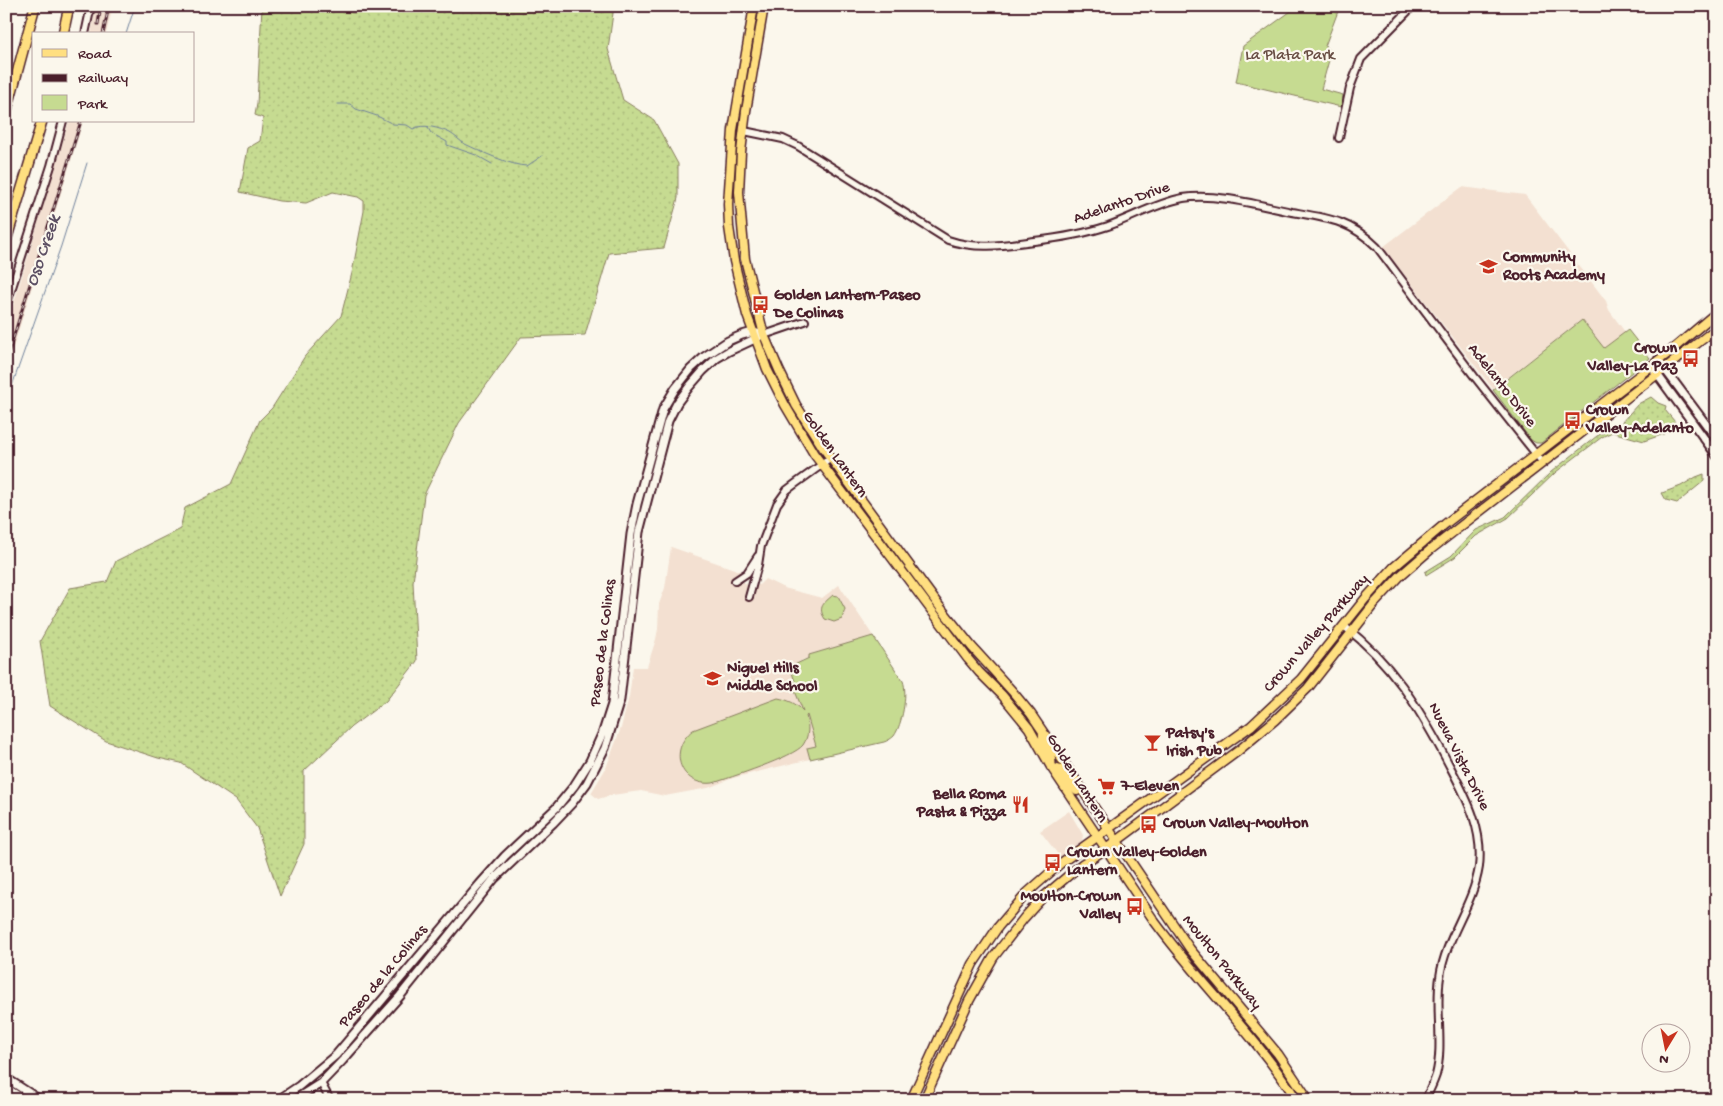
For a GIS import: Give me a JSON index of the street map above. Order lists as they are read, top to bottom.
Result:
{
  "streets": {
    "main road": [
      "Golden Lantern",
      "Crown Valley Parkway",
      "Paseo de la Colinas",
      "Moulton Parkway"
    ],
    "street": ["Adelanto Drive", "Nueva Vista Drive"]
  },
  "crossings": [
    ["Adelanto Drive", "Golden Lantern"],
    ["Adelanto Drive", "Crown Valley Parkway"],
    ["Golden Lantern", "Crown Valley Parkway"],
    ["Golden Lantern", "Paseo de la Colinas"],
    ["Golden Lantern", "Moulton Parkway"],
    ["Crown Valley Parkway", "Nueva Vista Drive"],
    ["Crown Valley Parkway", "Moulton Parkway"]
  ],
  "water": ["Oso Creek"],
  "parks": ["La Plata Park"],
  "places": {
    "school or university": ["Community Roots Academy", "Niguel Hills Middle School"],
    "bus stop": [
      "Golden Lantern-Paseo De Colinas",
      "Crown Valley-La Paz",
      "Crown Valley-Adelanto",
      "Crown Valley-Moulton",
      "Crown Valley-Golden Lantern",
      "Moulton-Crown Valley"
    ],
    "bar": ["Patsy's Irish Pub"],
    "supermarket": ["7-Eleven"],
    "restaurant": ["Bella Roma Pasta & Pizza"]
  },
  "legend": ["Road", "Railway", "Park"],
  "north": "bottom"
}
